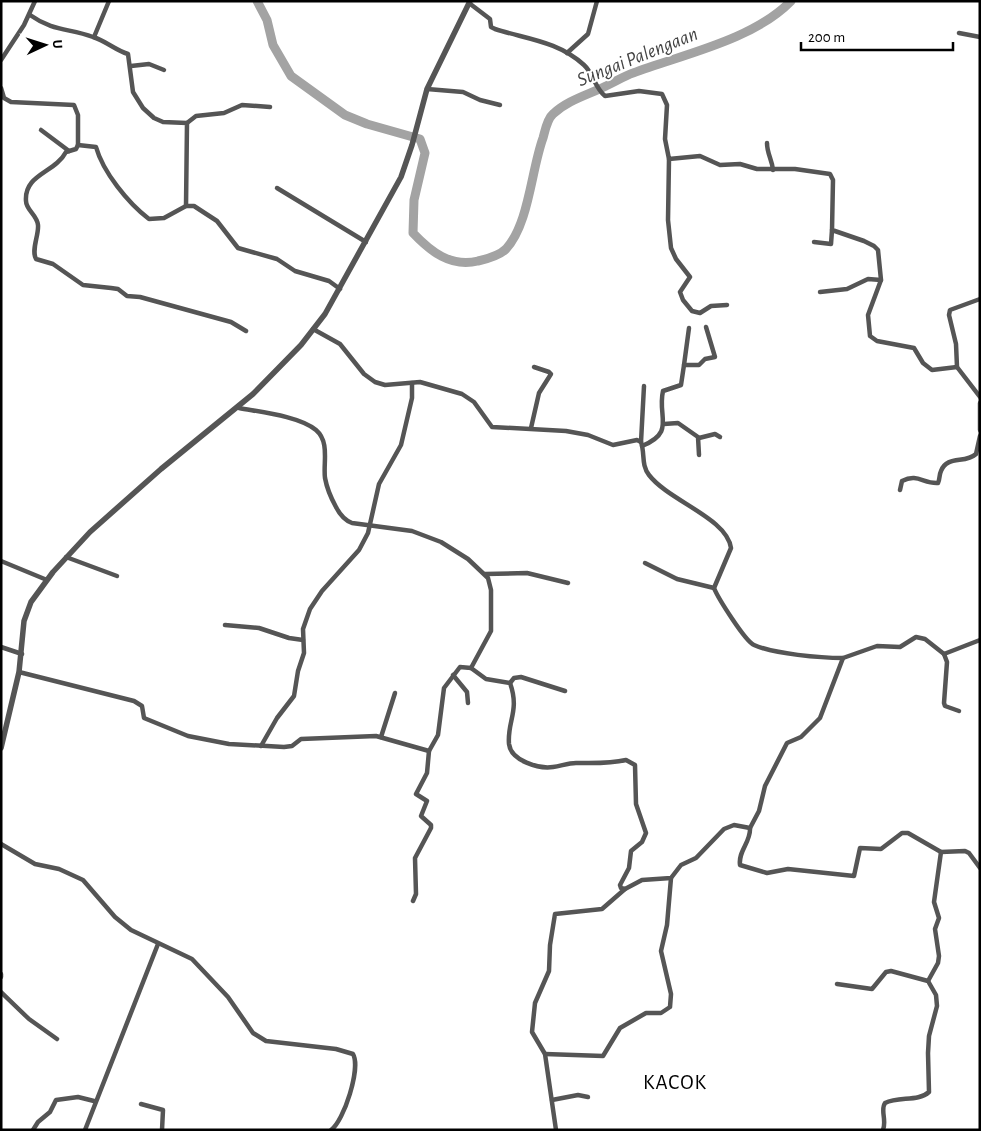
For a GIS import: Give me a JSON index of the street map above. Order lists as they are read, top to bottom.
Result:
{
  "districts": ["KACOK"],
  "water": ["Sungai Palengaan"],
  "scale_bar": "200 m",
  "north": "right"
}
